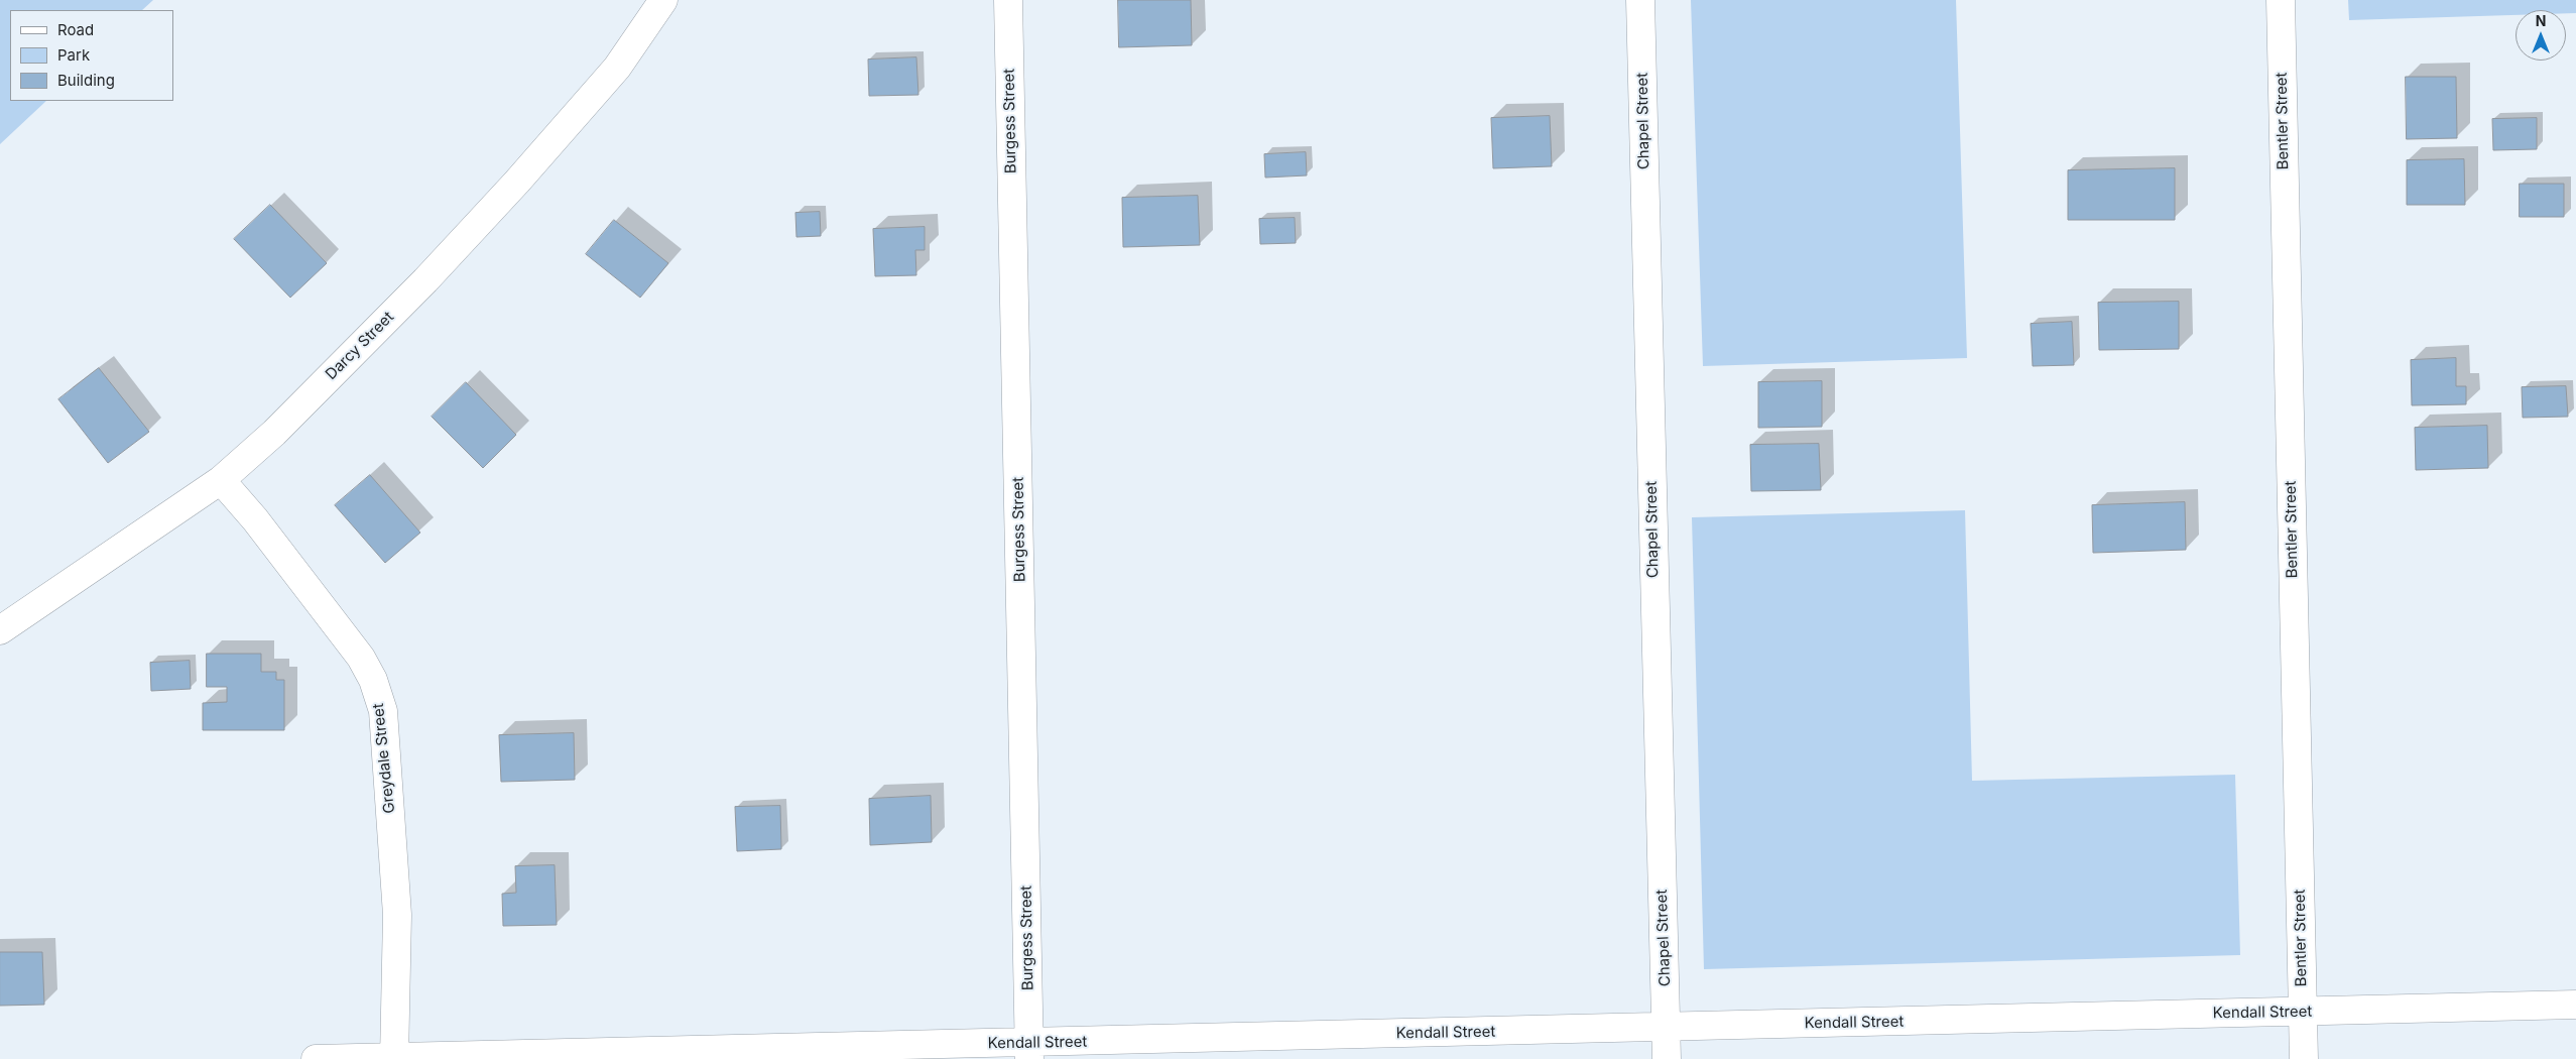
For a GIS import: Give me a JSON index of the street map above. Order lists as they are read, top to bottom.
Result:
{
  "streets": {
    "street": [
      "Burgess Street",
      "Chapel Street",
      "Bentler Street",
      "Darcy Street",
      "Greydale Street",
      "Kendall Street"
    ]
  },
  "crossings": [
    ["Burgess Street", "Kendall Street"],
    ["Chapel Street", "Kendall Street"],
    ["Bentler Street", "Kendall Street"],
    ["Darcy Street", "Greydale Street"],
    ["Greydale Street", "Kendall Street"]
  ],
  "legend": ["Road", "Park", "Building"],
  "north": "top"
}
